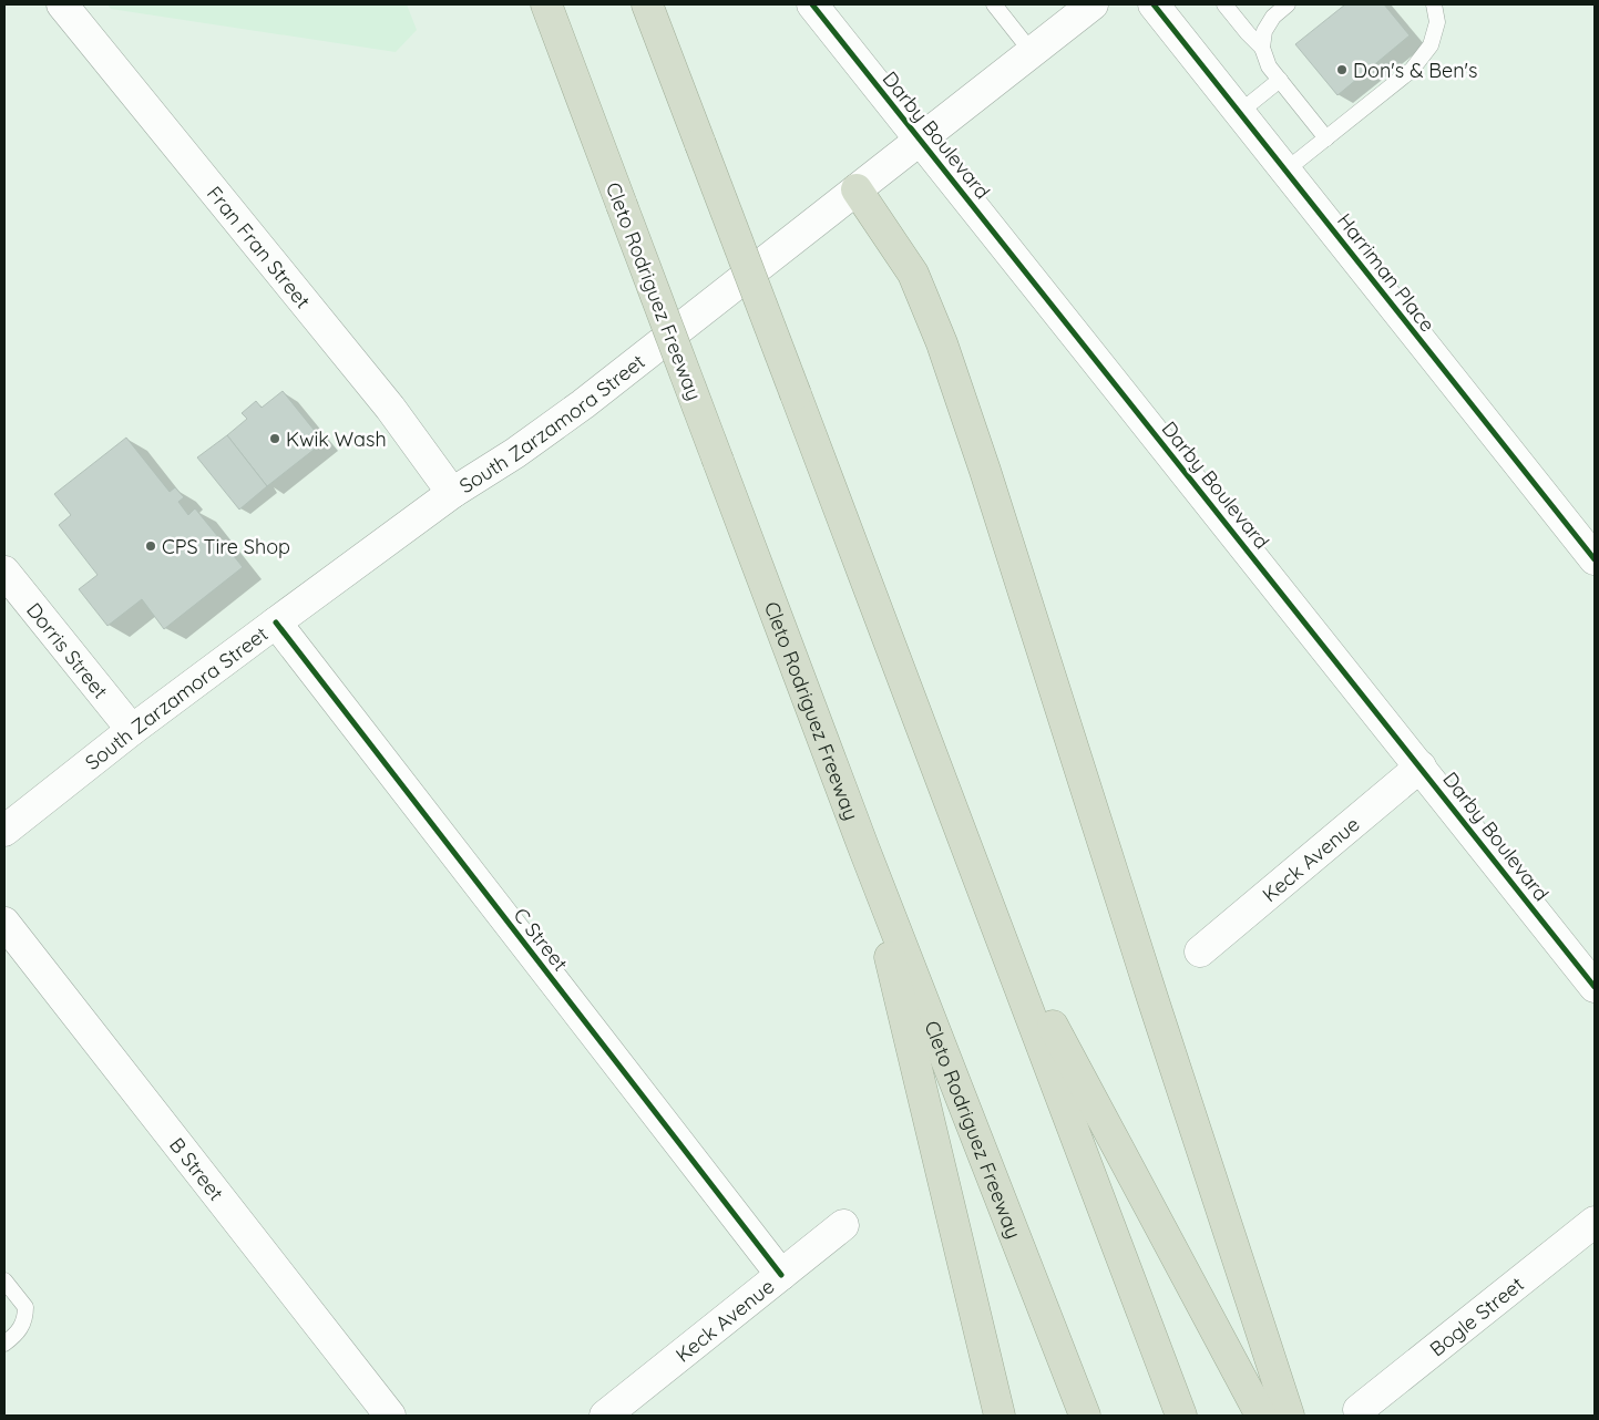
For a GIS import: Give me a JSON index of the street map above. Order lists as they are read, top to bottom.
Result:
{
  "streets": {
    "highway": ["Cleto Rodriguez Freeway"],
    "street": [
      "Darby Boulevard",
      "Fran Fran Street",
      "Harriman Place",
      "South Zarzamora Street",
      "Dorris Street",
      "Keck Avenue",
      "C Street",
      "B Street",
      "Bogle Street"
    ]
  },
  "crossings": [
    ["Darby Boulevard", "South Zarzamora Street"],
    ["Darby Boulevard", "Keck Avenue"],
    ["Fran Fran Street", "South Zarzamora Street"],
    ["South Zarzamora Street", "Dorris Street"],
    ["South Zarzamora Street", "C Street"],
    ["Keck Avenue", "C Street"]
  ],
  "places": ["Don's & Ben's", "Kwik Wash", "CPS Tire Shop"]
}
